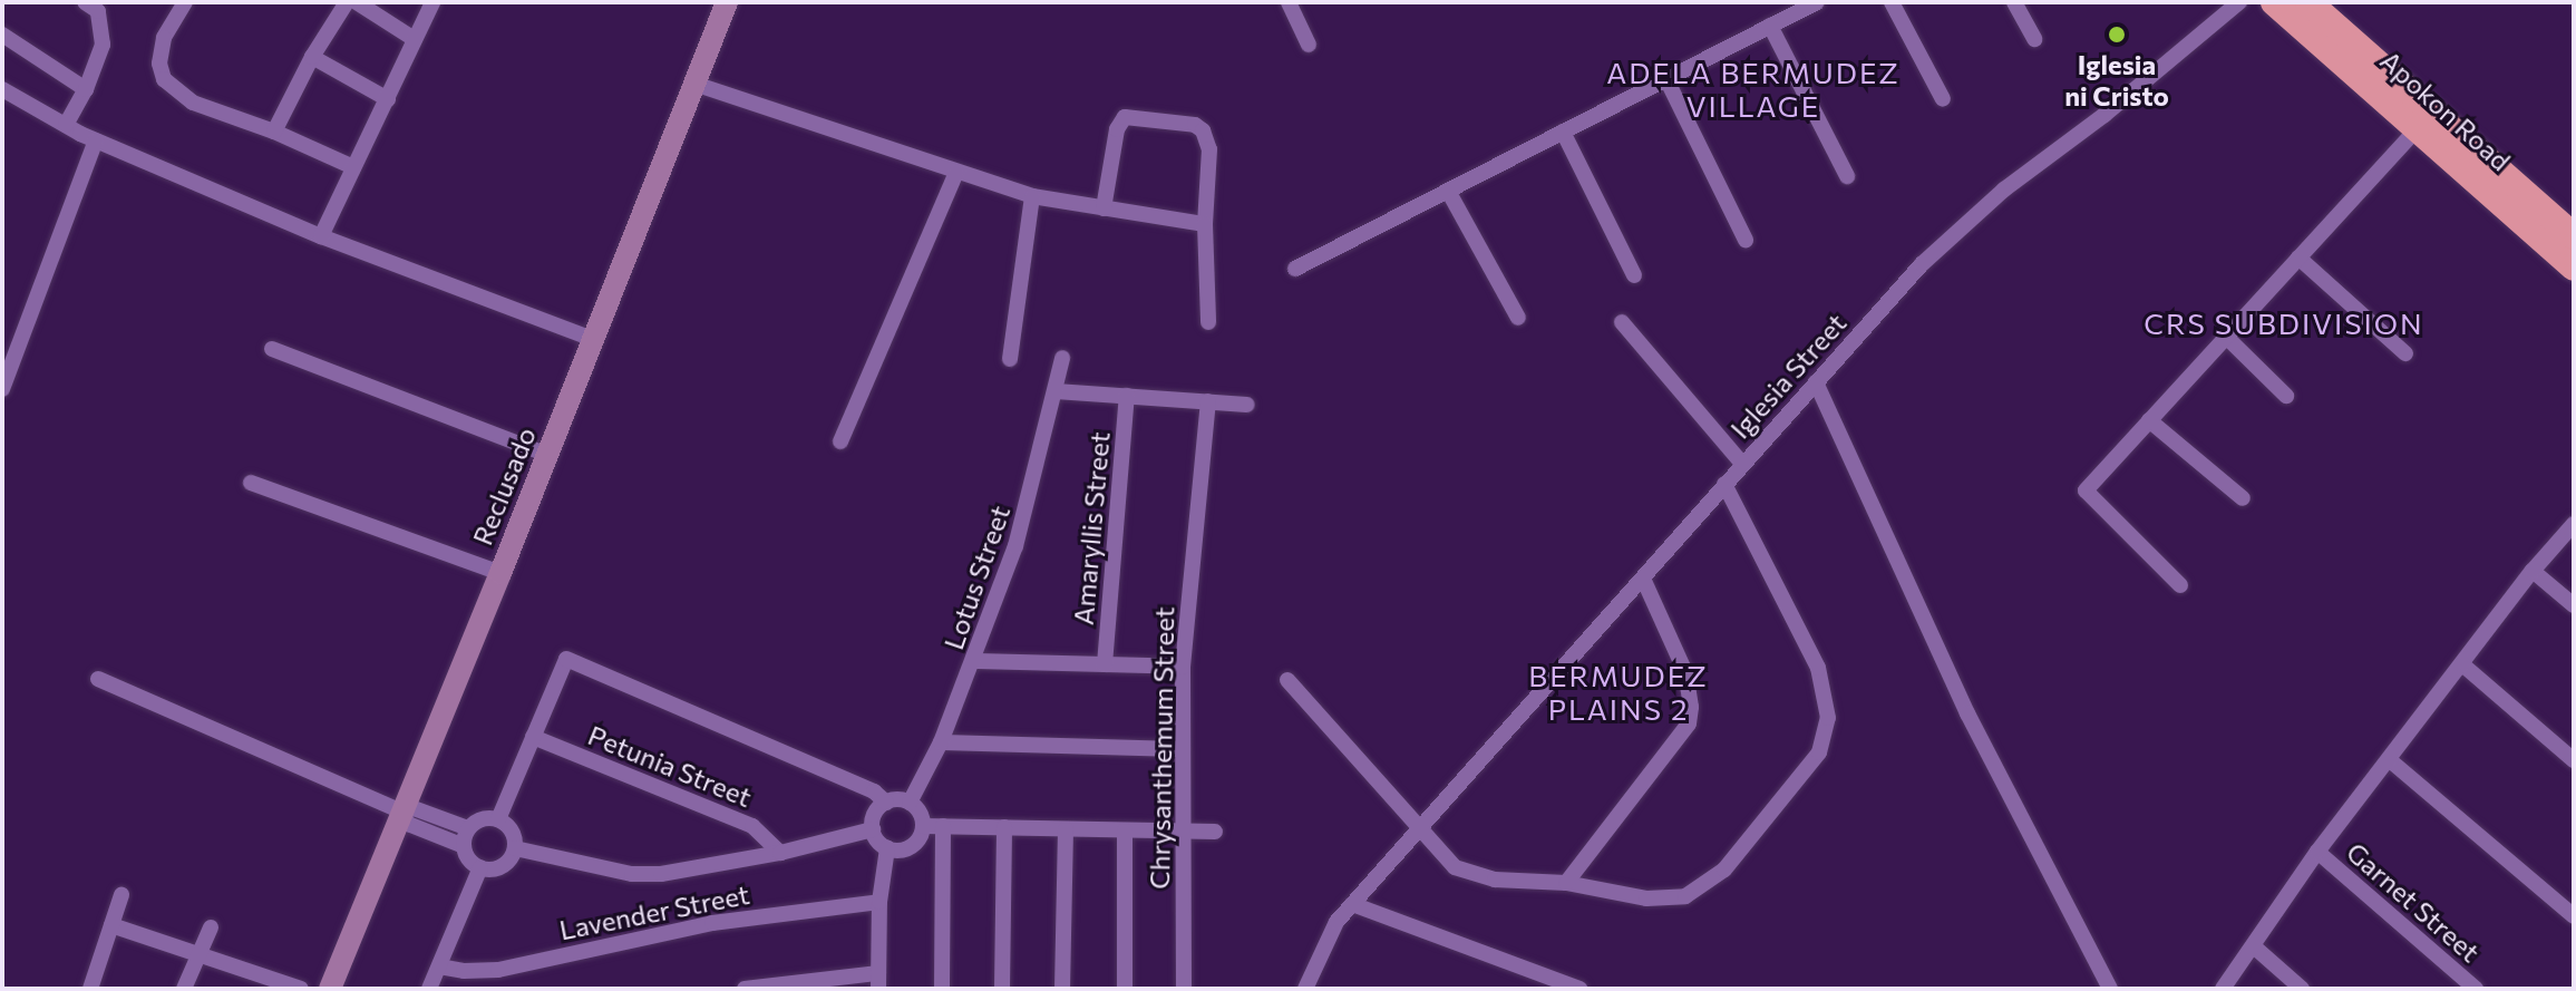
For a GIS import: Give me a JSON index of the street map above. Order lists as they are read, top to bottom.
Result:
{
  "streets": {
    "highway": ["Apokon Road"],
    "street": [
      "Iglesia Street",
      "Reclusado",
      "Amaryllis Street",
      "Lotus Street",
      "Chrysanthemum Street",
      "Petunia Street",
      "Garnet Street",
      "Lavender Street"
    ]
  },
  "districts": ["ADELA BERMUDEZ VILLAGE", "CRS SUBDIVISION", "BERMUDEZ PLAINS 2"],
  "places": ["Iglesia ni Cristo"]
}
